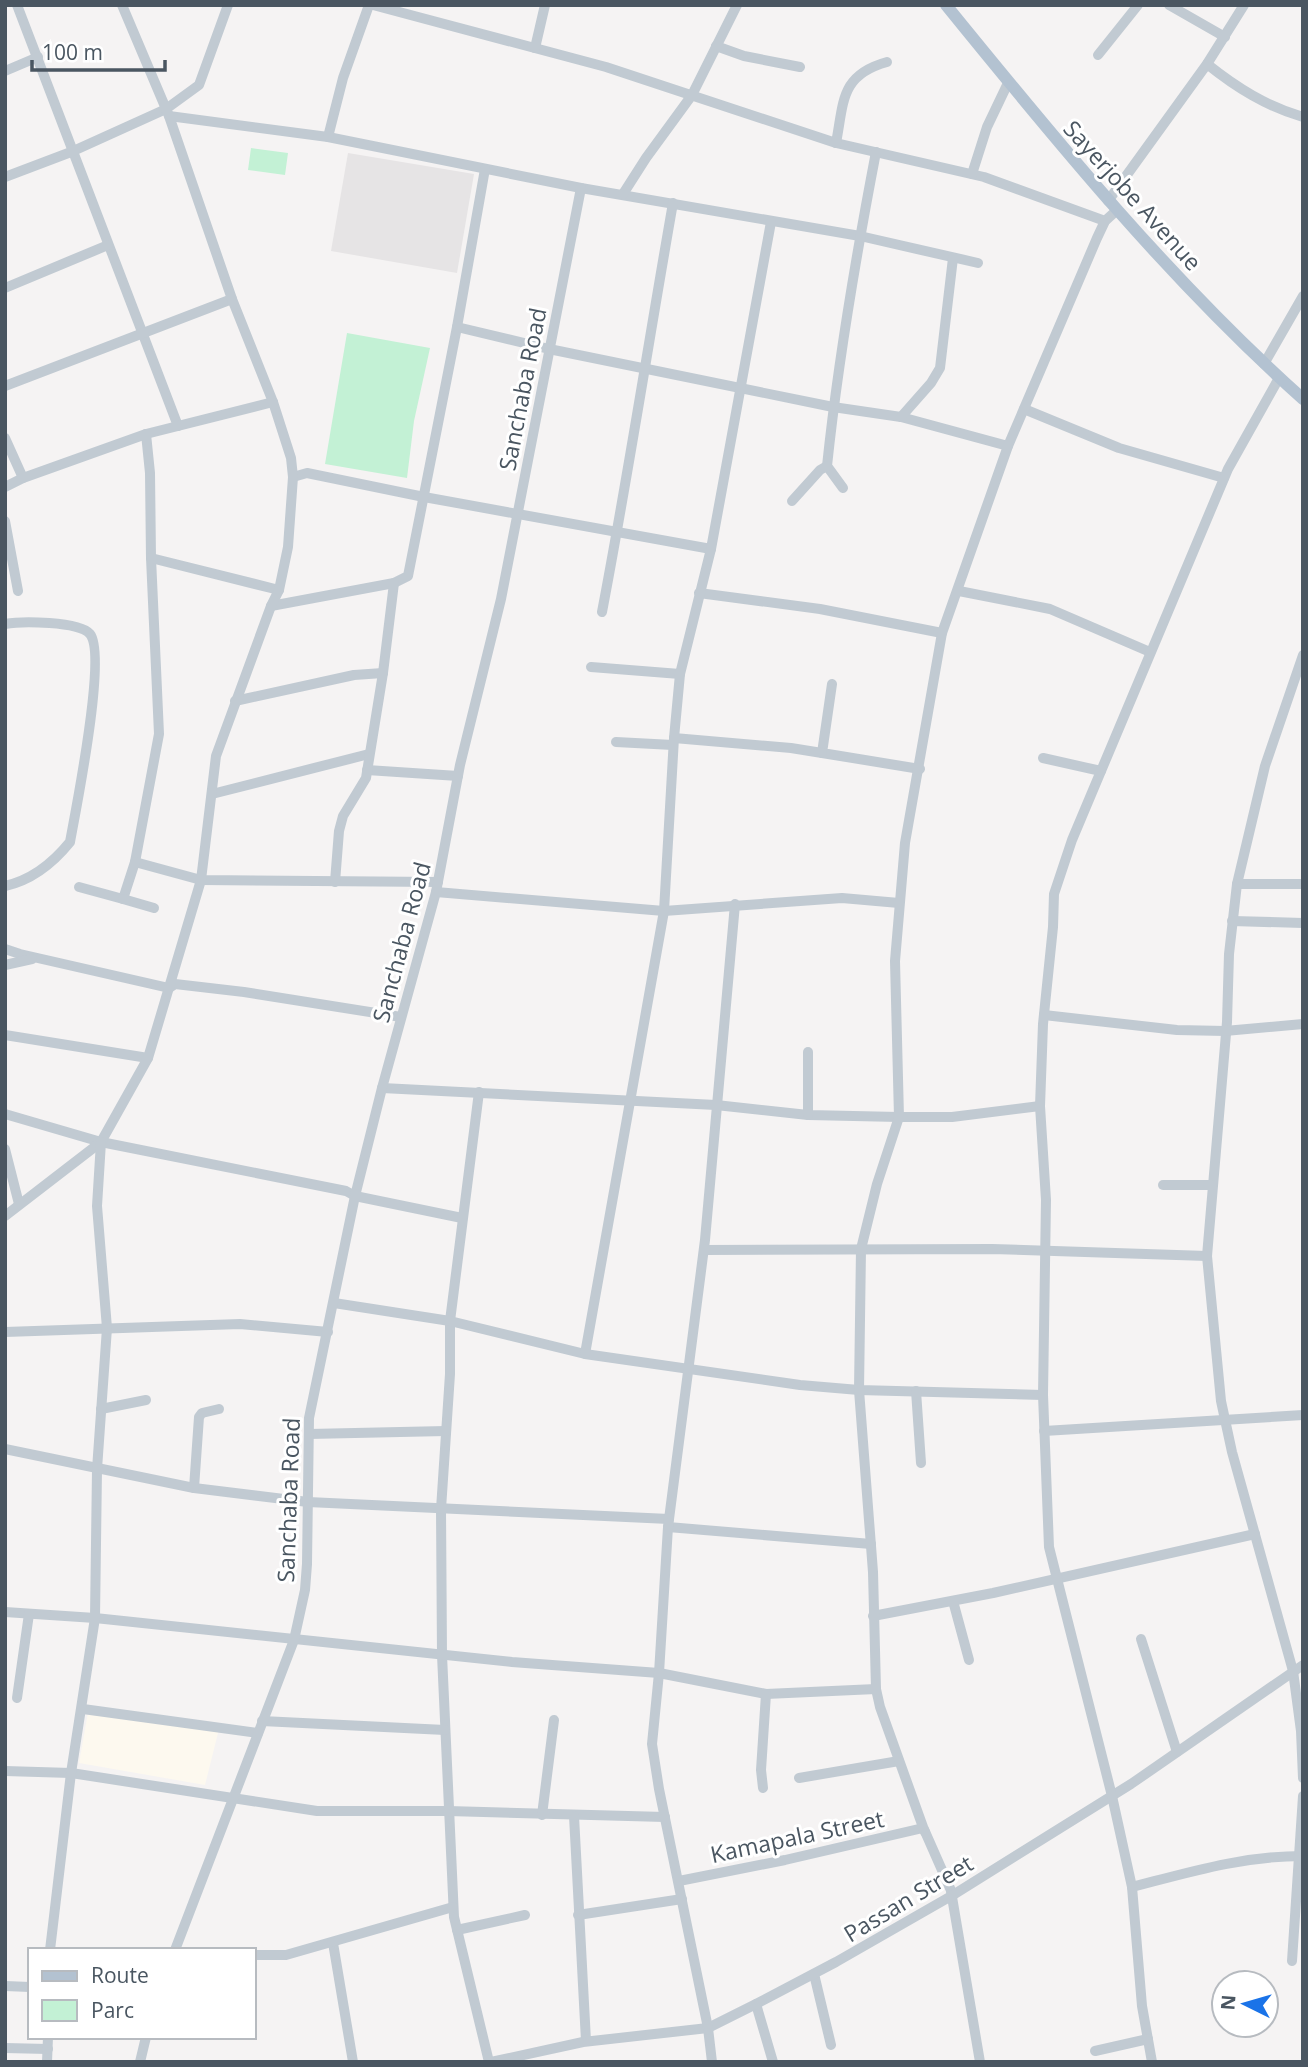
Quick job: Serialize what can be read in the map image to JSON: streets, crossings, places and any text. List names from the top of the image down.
{
  "streets": {
    "main road": ["Sayerjobe Avenue"],
    "street": ["Sanchaba Road", "Kamapala Street", "Passan Street"]
  },
  "legend": ["Route", "Parc"],
  "scale_bar": "100 m",
  "north": "left"
}
